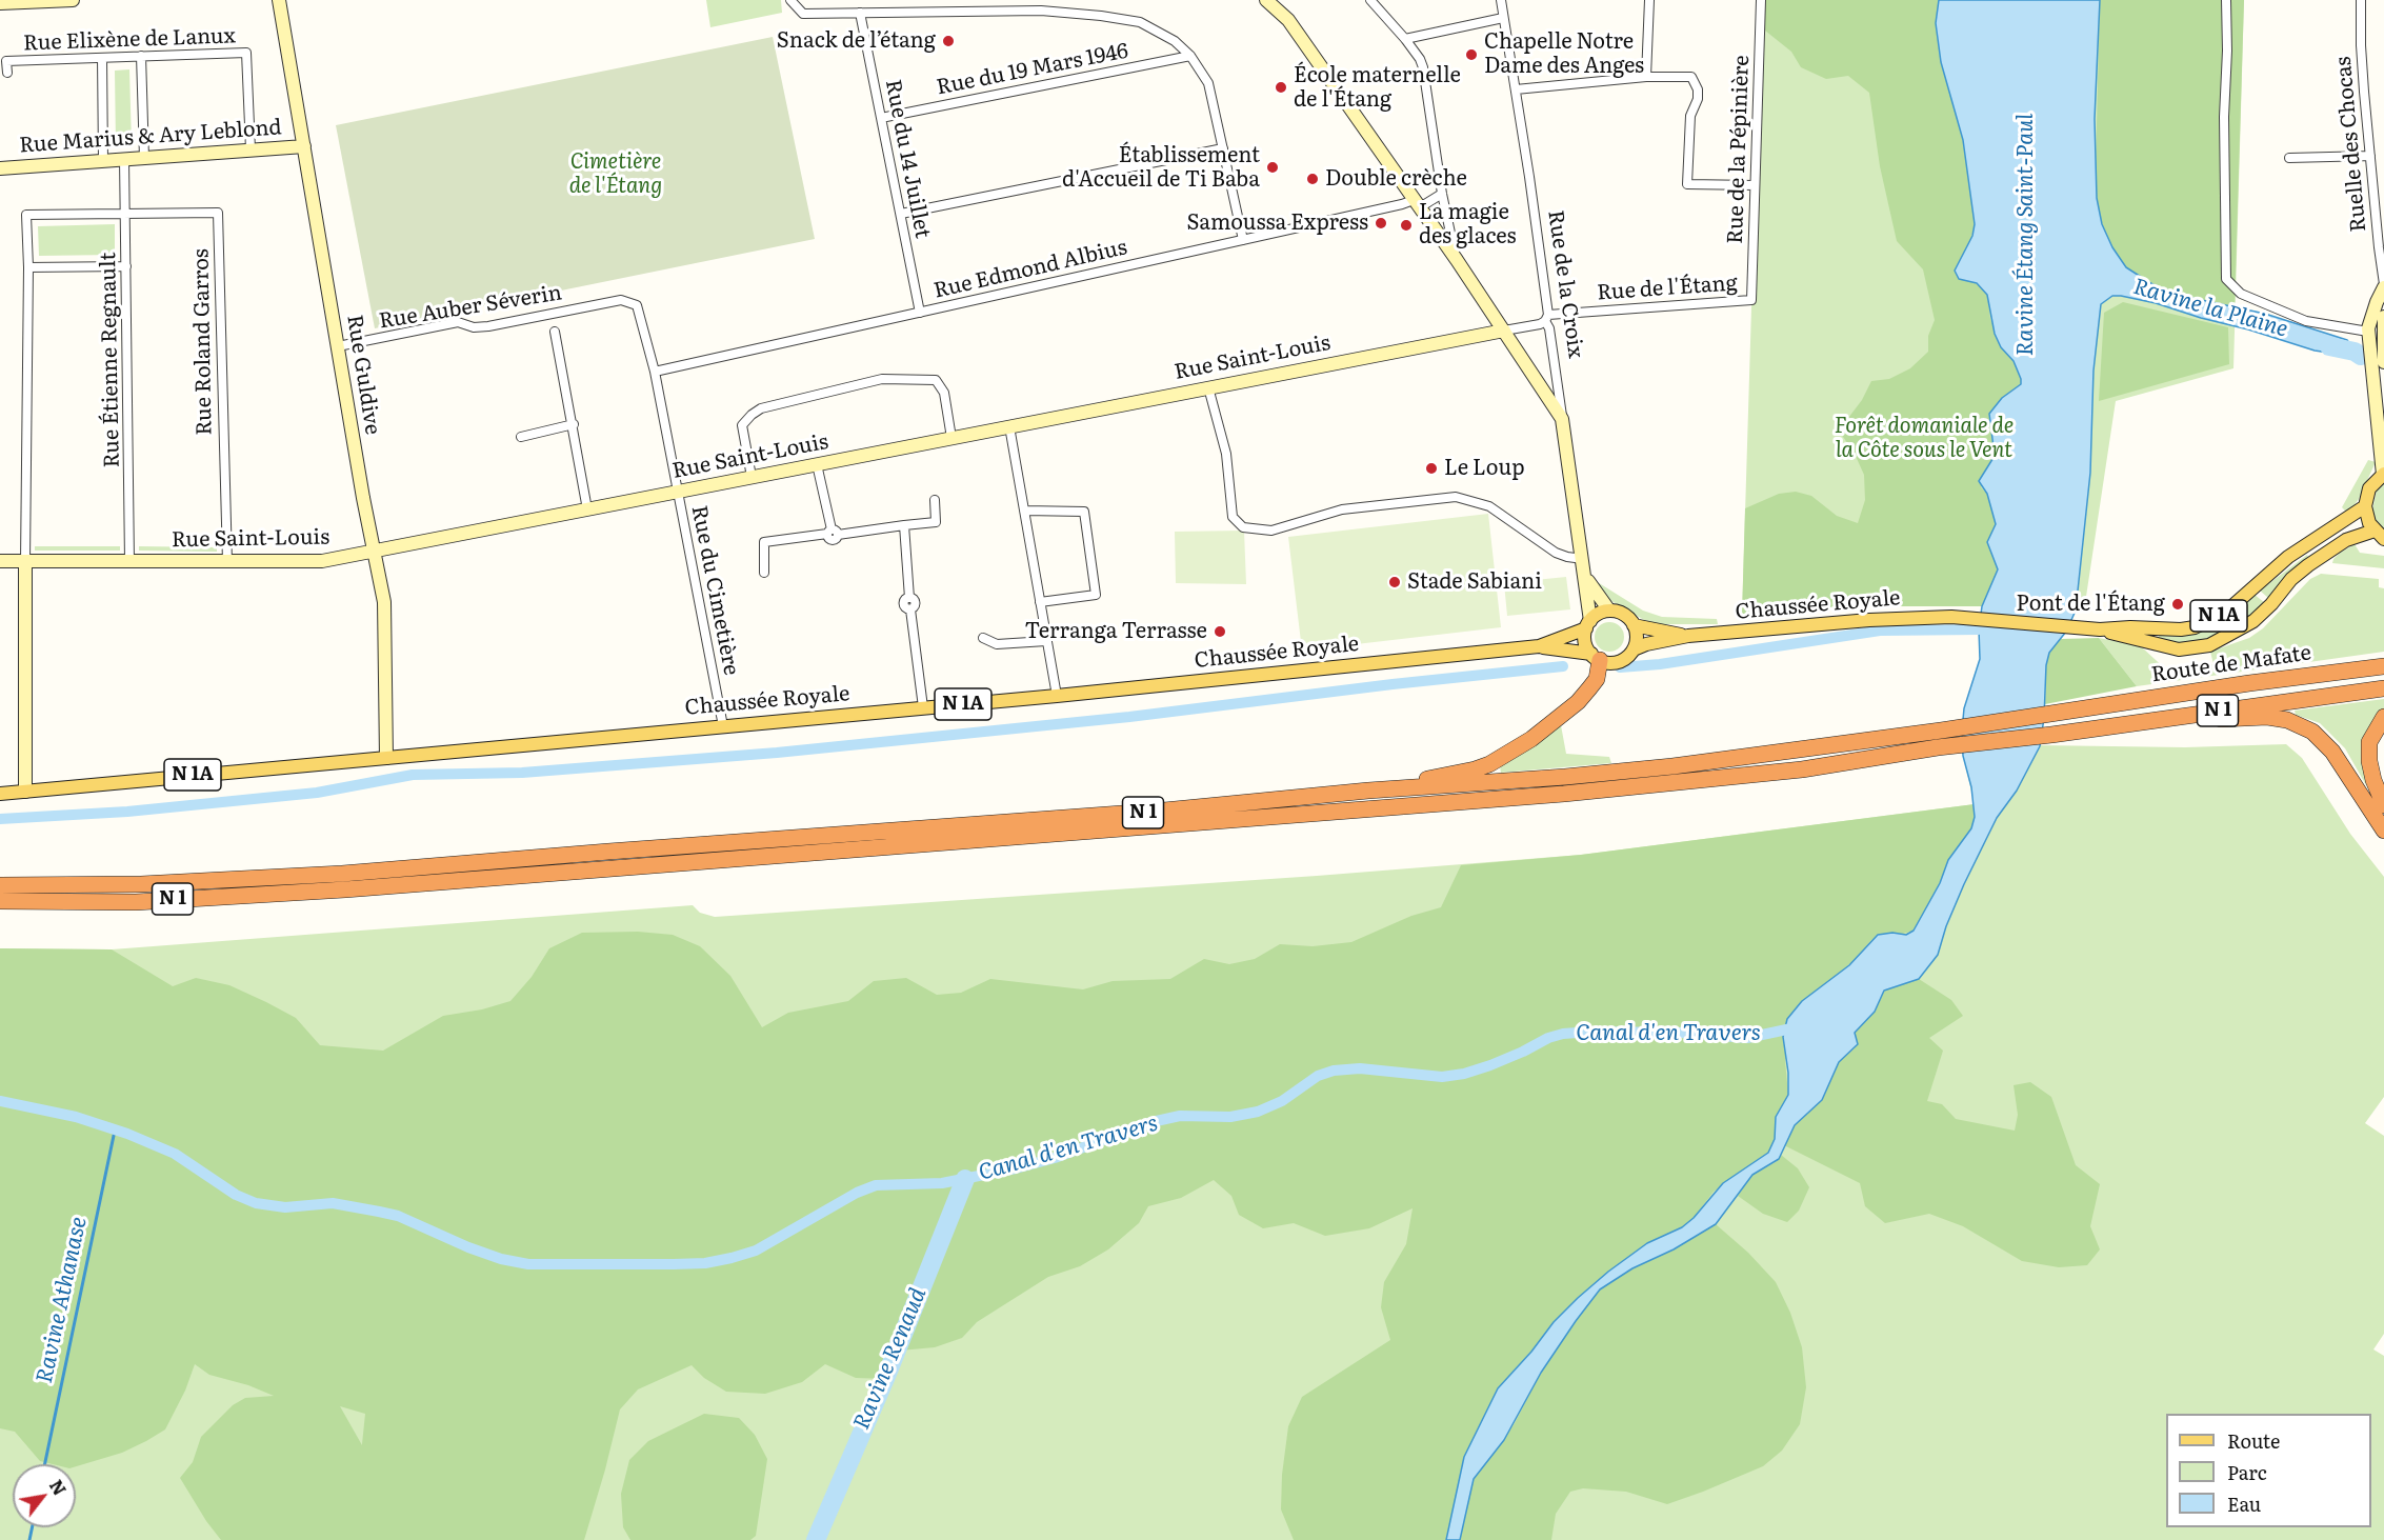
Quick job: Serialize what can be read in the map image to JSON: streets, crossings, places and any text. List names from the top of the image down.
{
  "streets": {
    "highway": ["Route de Mafate", "N 1"],
    "main road": ["Chaussée Royale", "N 1A"],
    "street": [
      "Rue Elixène de Lanux",
      "Rue du 19 Mars 1946",
      "Rue Marius & Ary Leblond",
      "Ruelle des Chocas",
      "Rue de la Pépinière",
      "Rue du 14 Juillet",
      "Rue Edmond Albius",
      "Rue de la Croix",
      "Rue de l'Étang",
      "Rue Auber Séverin",
      "Rue Roland Garros",
      "Rue Saint-Louis",
      "Rue Étienne Regnault",
      "Rue Guldive",
      "Rue du Cimetière"
    ]
  },
  "crossings": [
    ["Rue Elixène de Lanux", "Rue Marius & Ary Leblond"],
    ["Rue du 19 Mars 1946", "Rue du 14 Juillet"],
    ["Rue Marius & Ary Leblond", "Rue Étienne Regnault"],
    ["Rue Marius & Ary Leblond", "Rue Guldive"],
    ["Rue de la Pépinière", "Rue de l'Étang"],
    ["Rue du 14 Juillet", "Rue Edmond Albius"],
    ["Rue Edmond Albius", "Rue du Cimetière"],
    ["Rue de la Croix", "Rue de l'Étang"],
    ["Rue de la Croix", "Chaussée Royale"],
    ["Rue de l'Étang", "Rue Saint-Louis"],
    ["Rue Auber Séverin", "Rue Saint-Louis"],
    ["Rue Auber Séverin", "Rue Guldive"],
    ["Rue Auber Séverin", "Rue du Cimetière"],
    ["Rue Roland Garros", "Rue Saint-Louis"],
    ["Rue Roland Garros", "Rue Étienne Regnault"],
    ["Rue Saint-Louis", "Rue Étienne Regnault"],
    ["Rue Saint-Louis", "Rue Guldive"],
    ["Rue Saint-Louis", "Rue du Cimetière"],
    ["Rue Guldive", "Chaussée Royale"],
    ["Rue du Cimetière", "Chaussée Royale"],
    ["Chaussée Royale", "N 1A"],
    ["Route de Mafate", "N 1"]
  ],
  "water": [
    "Ravine Étang Saint-Paul",
    "Ravine la Plaine",
    "Canal d'en Travers",
    "Ravine Athanase",
    "Ravine Renaud"
  ],
  "parks": ["Cimetière de l'Étang", "Forêt domaniale de la Côte sous le Vent"],
  "places": [
    "Snack de l’étang",
    "Chapelle Notre Dame des Anges",
    "École maternelle de l'Étang",
    "Établissement d'Accueil de Ti Baba",
    "Double crèche",
    "Samoussa Express",
    "La magie des glaces",
    "Le Loup",
    "Stade Sabiani",
    "Pont de l'Étang",
    "Terranga Terrasse"
  ],
  "legend": ["Route", "Parc", "Eau"],
  "north": "top right"
}
